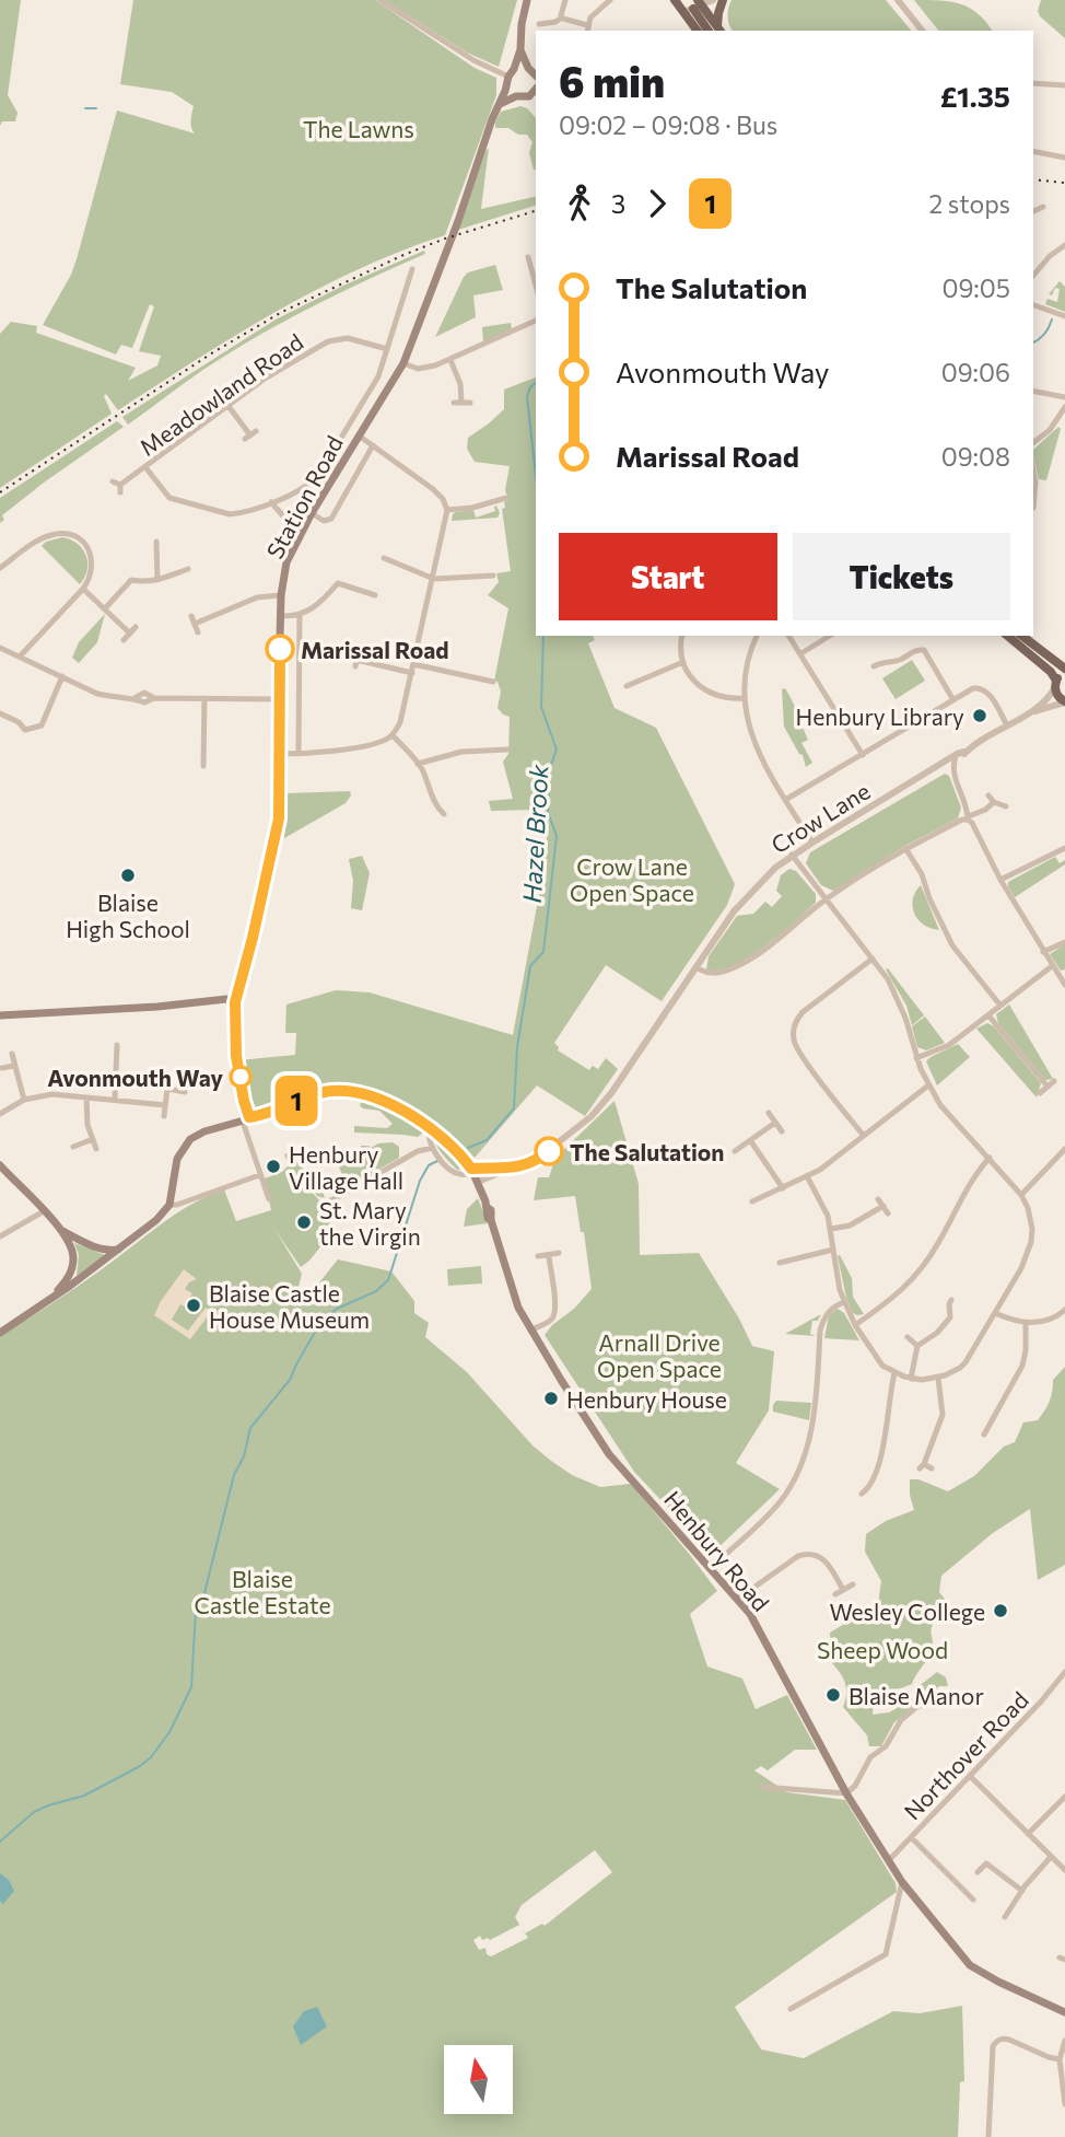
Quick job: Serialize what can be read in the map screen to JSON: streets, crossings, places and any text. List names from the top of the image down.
{
  "streets": {
    "main road": ["Station Road", "Henbury Road"],
    "street": ["Meadowland Road", "Crow Lane", "Northover Road"]
  },
  "crossings": [
    ["Station Road", "Henbury Road"],
    ["Crow Lane", "Henbury Road"],
    ["Henbury Road", "Northover Road"]
  ],
  "water": ["Hazel Brook"],
  "parks": [
    "The Lawns",
    "Crow Lane Open Space",
    "Arnall Drive Open Space",
    "Blaise Castle Estate",
    "Sheep Wood"
  ],
  "places": [
    "Marissal Road",
    "Henbury Library",
    "Blaise High School",
    "Avonmouth Way",
    "The Salutation",
    "Henbury Village Hall",
    "St. Mary the Virgin",
    "Blaise Castle House Museum",
    "Henbury House",
    "Wesley College",
    "Blaise Manor"
  ],
  "lines": ["bus line 1"],
  "north": "top",
  "page": {
    "on_map": "1",
    "heading": ["6 min", "09:02 – 09:08 · Bus", "£1.35"],
    "legs": ["3", "1", "2 stops"],
    "list": [
      {
        "name": "The Salutation",
        "value": "09:05"
      },
      {
        "name": "Avonmouth Way",
        "value": "09:06"
      },
      {
        "name": "Marissal Road",
        "value": "09:08"
      }
    ],
    "buttons": ["Start", "Tickets"]
  }
}
